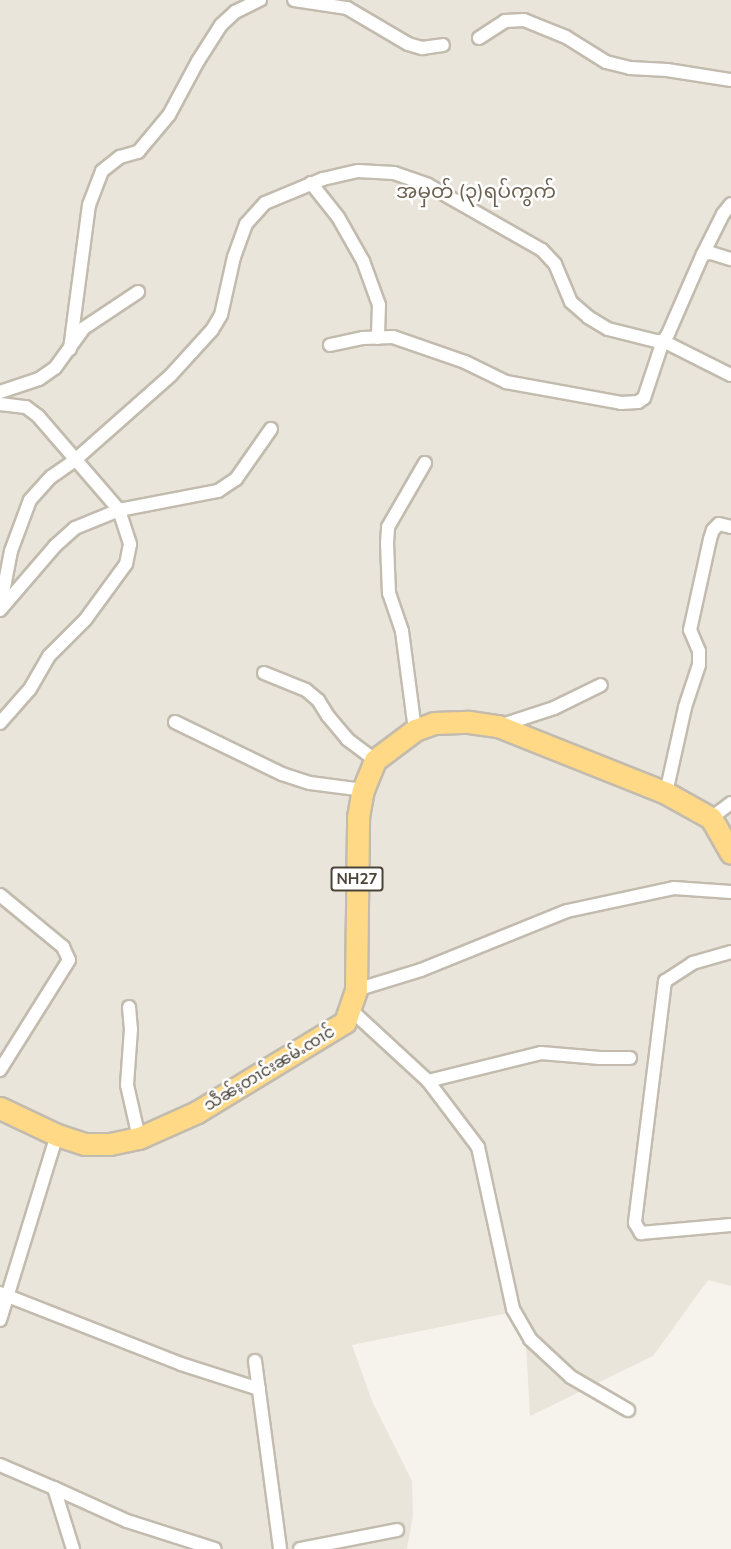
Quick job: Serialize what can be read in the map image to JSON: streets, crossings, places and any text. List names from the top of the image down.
{
  "streets": {
    "highway": ["NH27", "သဵၼ်ႈတၢင်းၼမ်ႉၸၢင်"]
  },
  "crossings": [
    ["NH27", "သဵၼ်ႈတၢင်းၼမ်ႉၸၢင်"]
  ],
  "districts": ["အမှတ် (၃)ရပ်ကွက်"]
}
